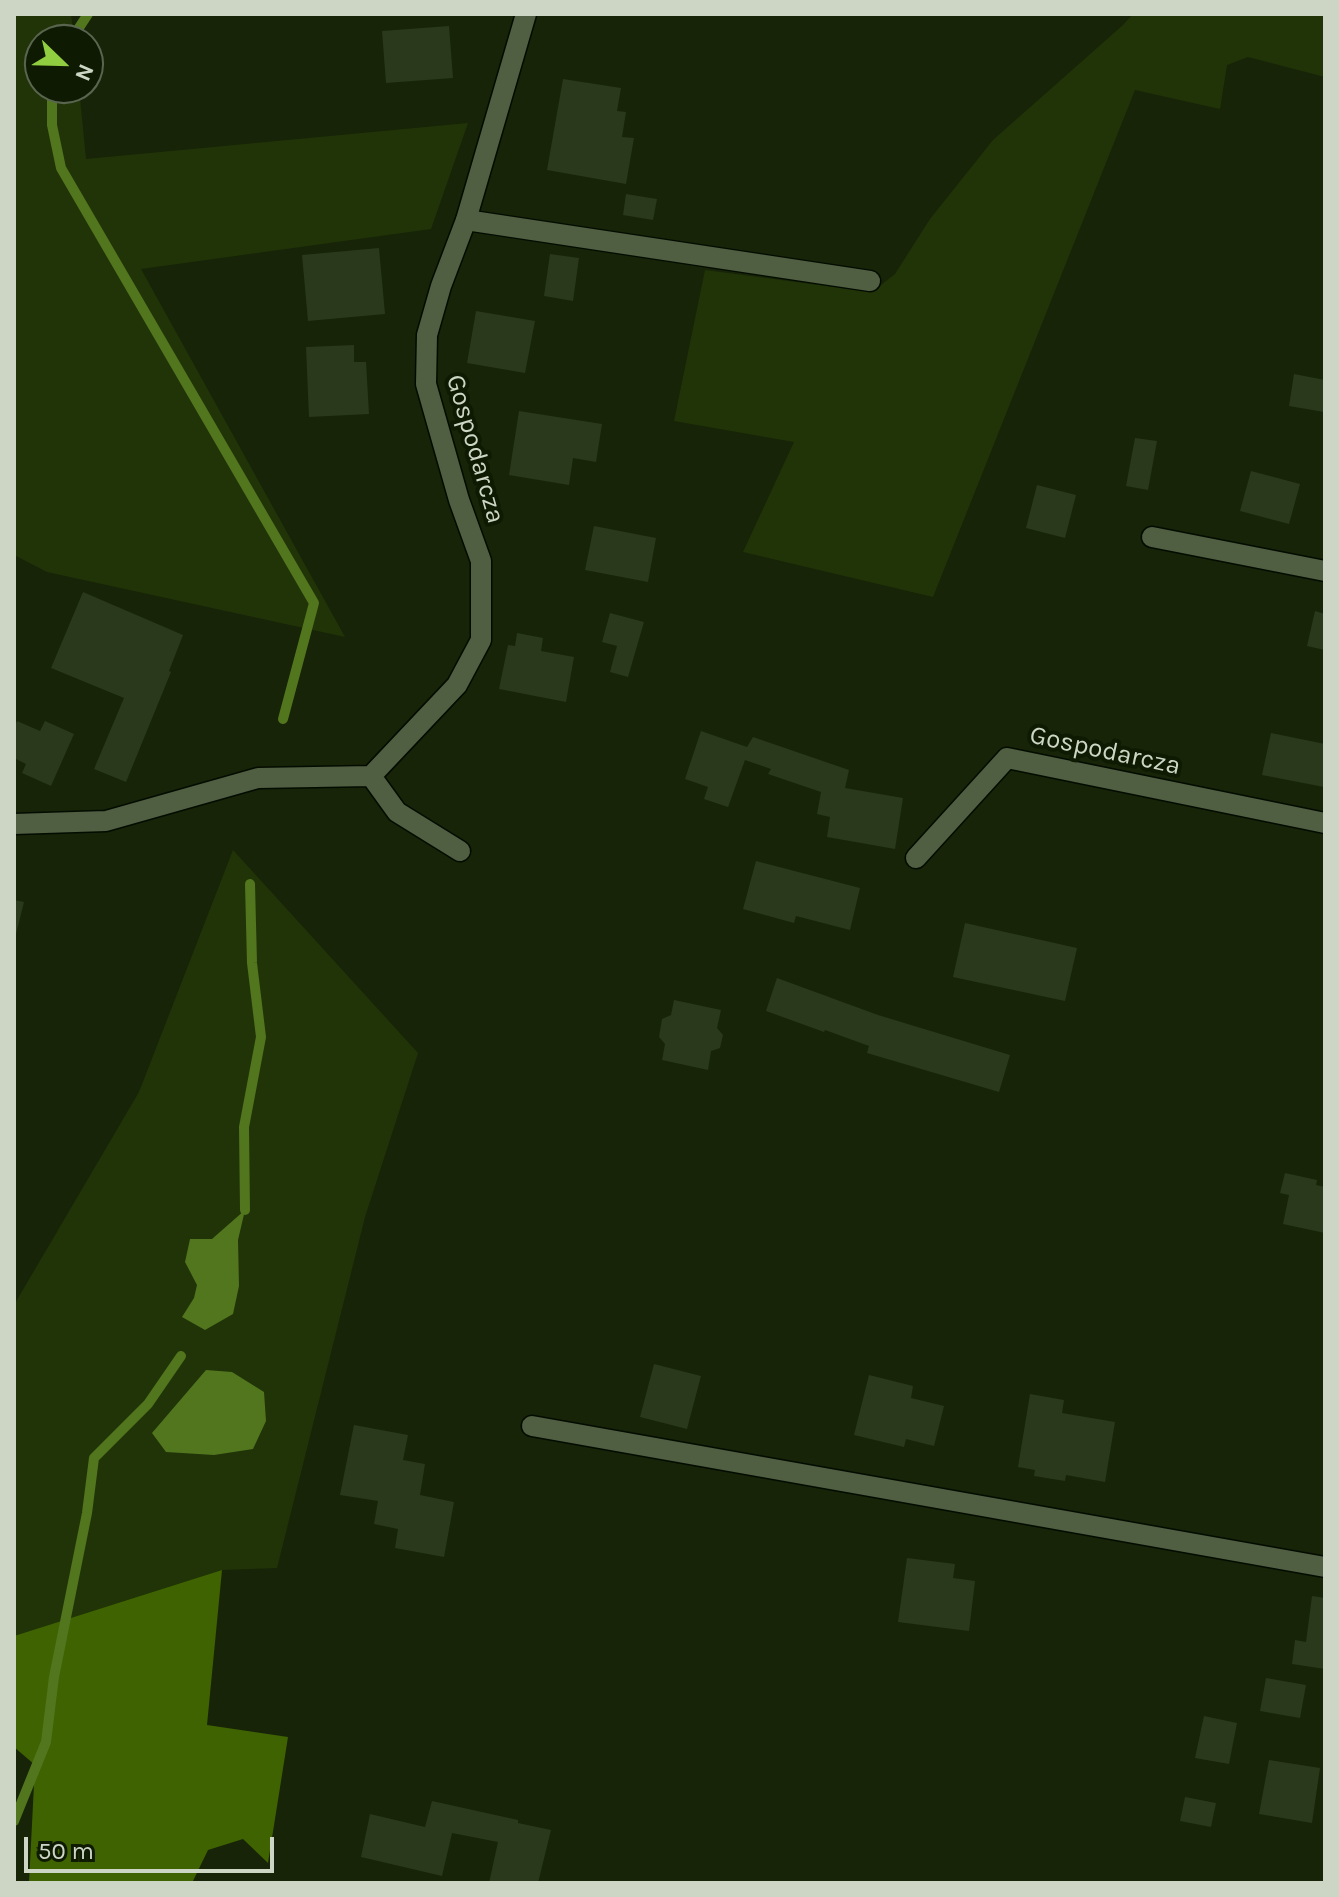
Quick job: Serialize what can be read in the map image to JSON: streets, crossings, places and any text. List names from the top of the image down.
{
  "streets": {
    "street": ["Gospodarcza"]
  },
  "scale_bar": "50 m",
  "north": "bottom right"
}
